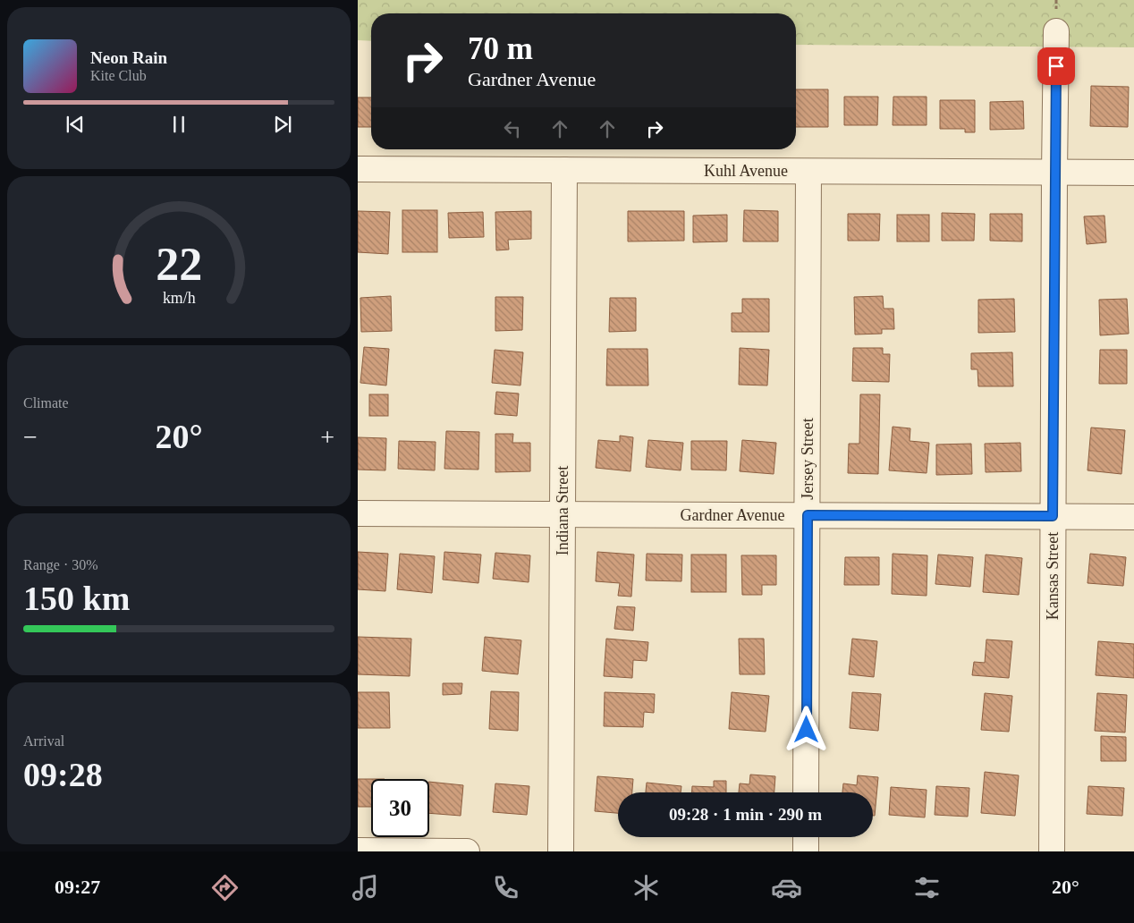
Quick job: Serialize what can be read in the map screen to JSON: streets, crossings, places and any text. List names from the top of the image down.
{
  "streets": {
    "street": [
      "Kuhl Avenue",
      "Jersey Street",
      "Indiana Street",
      "Gardner Avenue",
      "Kansas Street"
    ]
  },
  "crossings": [
    ["Kuhl Avenue", "Jersey Street"],
    ["Kuhl Avenue", "Indiana Street"],
    ["Kuhl Avenue", "Kansas Street"],
    ["Jersey Street", "Gardner Avenue"],
    ["Indiana Street", "Gardner Avenue"],
    ["Gardner Avenue", "Kansas Street"]
  ],
  "page": {
    "turn": ["70 m", "Gardner Avenue"],
    "song": ["Neon Rain", "Kite Club"],
    "tile": [
      "Climate",
      ["Range · 30%", "150 km"],
      ["Arrival", "09:28"]
    ],
    "heat": ["−", "20°", "+"],
    "limit": "30",
    "trip": "09:28 · 1 min · 290 m",
    "tabs": ["09:27", "20°"],
    "gauge": ["22", "km/h"]
  }
}
